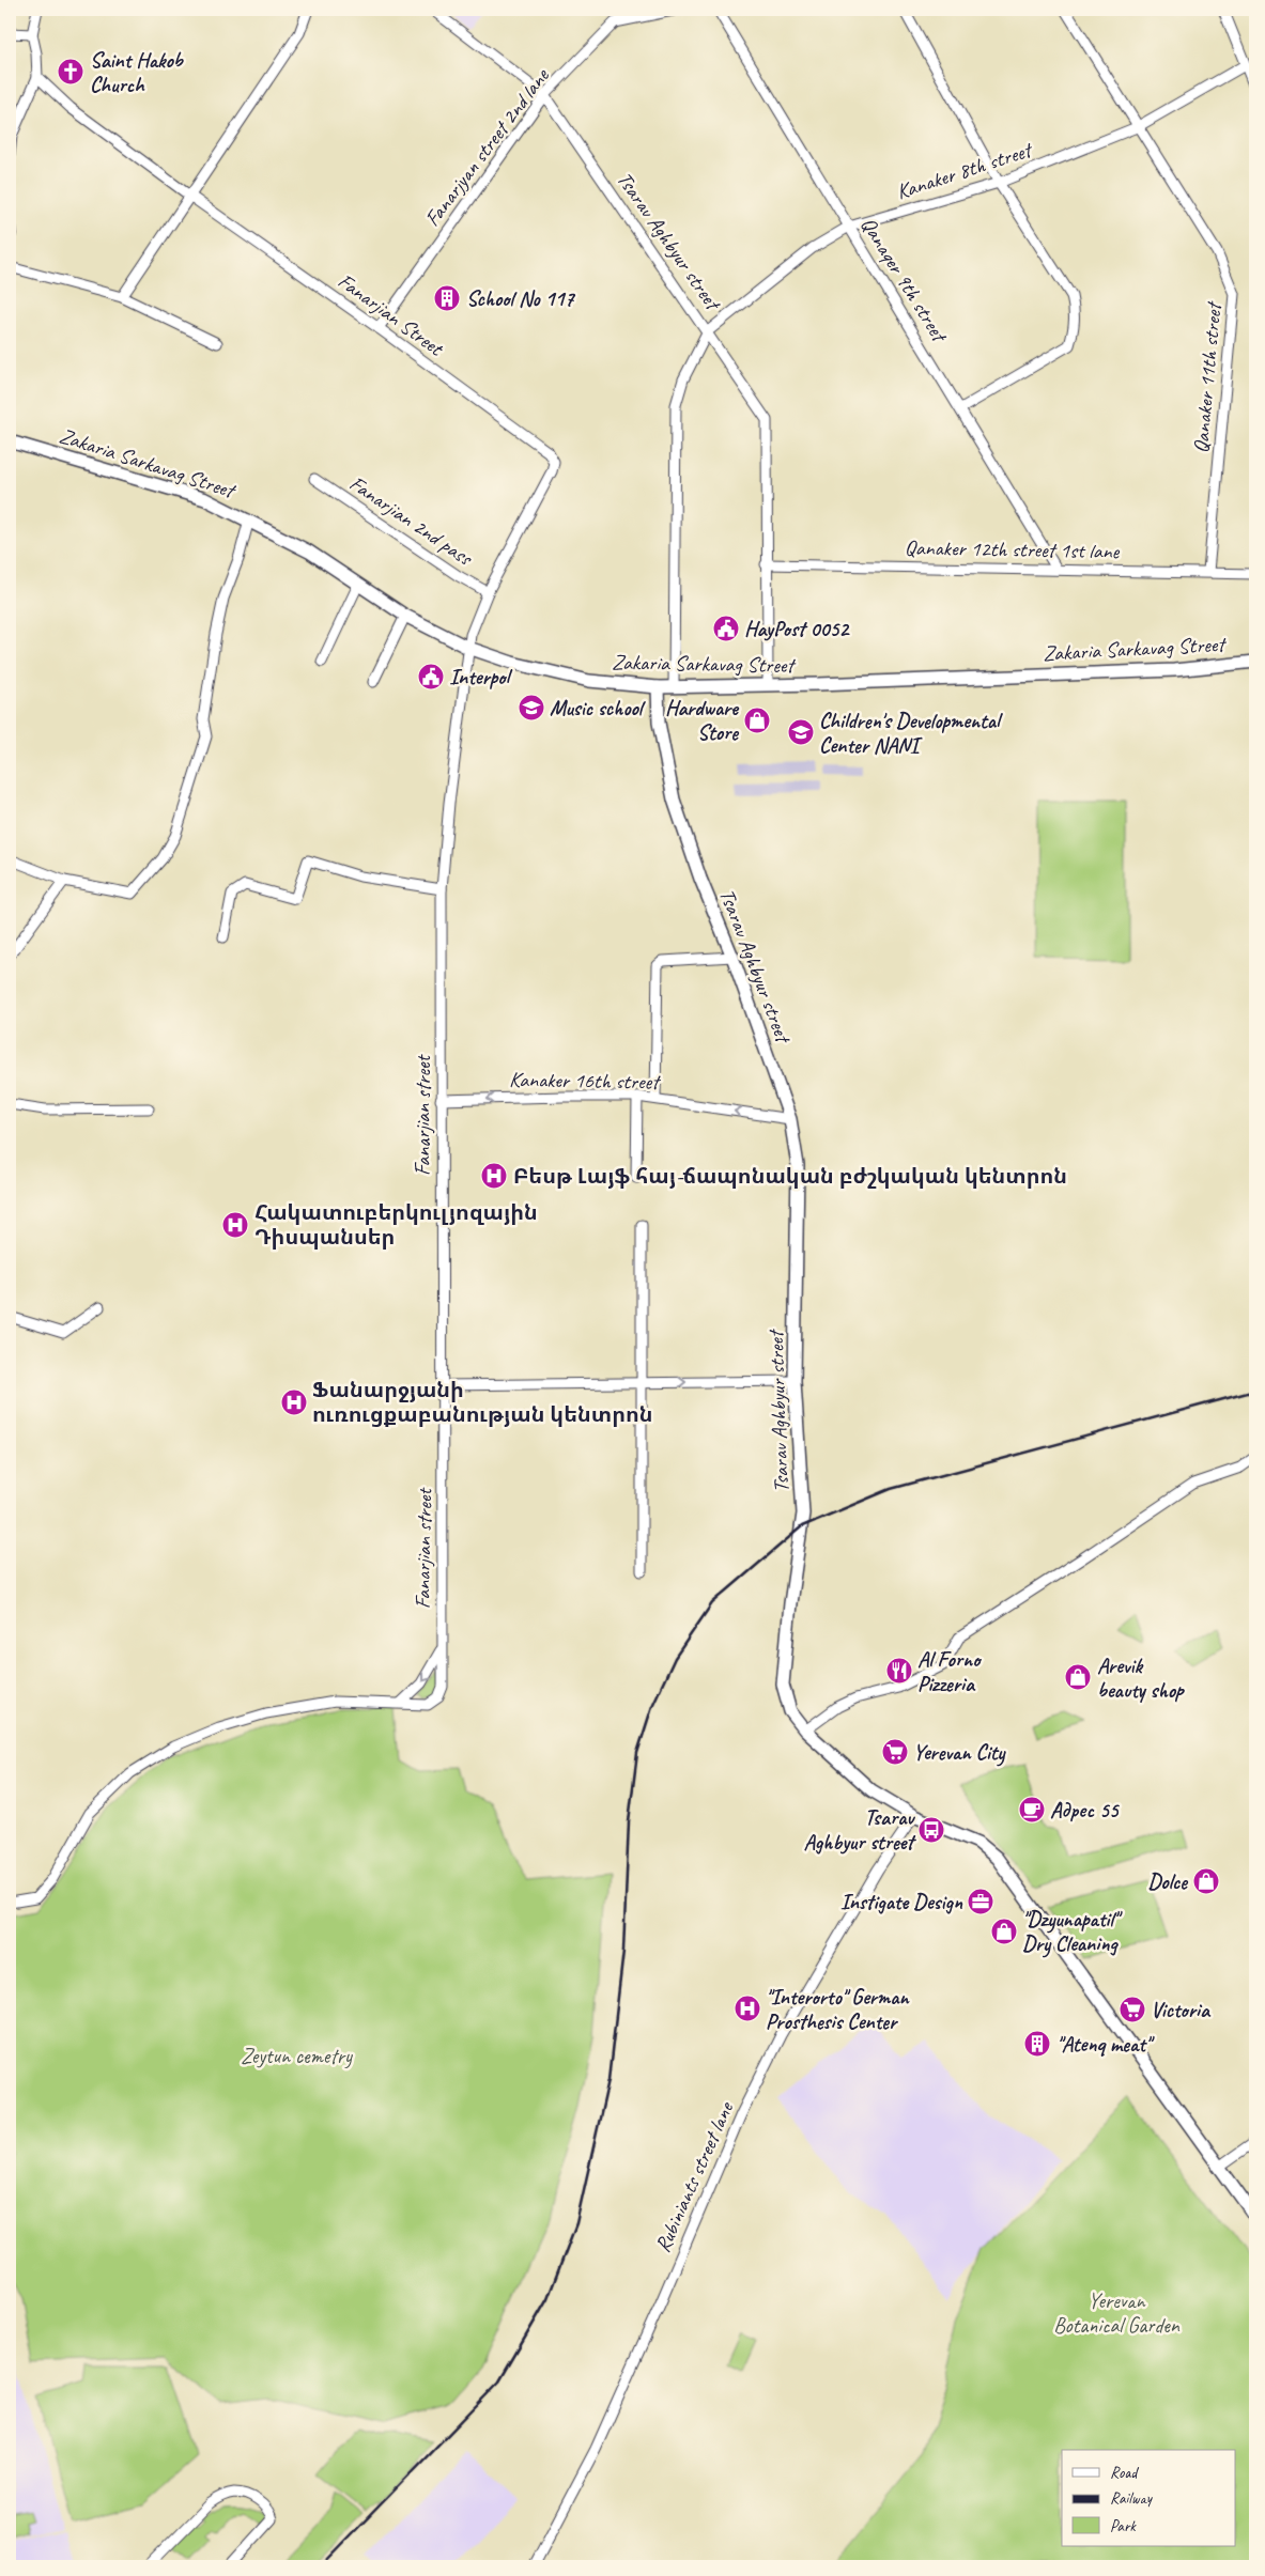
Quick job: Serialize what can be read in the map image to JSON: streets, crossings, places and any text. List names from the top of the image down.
{
  "streets": {
    "main road": ["Tsarav Aghbyur street", "Zakaria Sarkavag Street"],
    "street": [
      "Fanarjyan street 2nd lane",
      "Kanaker 8th street",
      "Qanaqer 9th street",
      "Fanarjian Street",
      "Qanaker 11th street",
      "Fanarjian 2nd pass",
      "Qanaker 12th street 1st lane",
      "Kanaker 16th street",
      "Fanarjian street",
      "Rubiniants street lane"
    ]
  },
  "crossings": [
    ["Fanarjyan street 2nd lane", "Tsarav Aghbyur street"],
    ["Fanarjyan street 2nd lane", "Fanarjian Street"],
    ["Kanaker 8th street", "Tsarav Aghbyur street"],
    ["Kanaker 8th street", "Qanaqer 9th street"],
    ["Kanaker 8th street", "Qanaker 11th street"],
    ["Tsarav Aghbyur street", "Zakaria Sarkavag Street"],
    ["Tsarav Aghbyur street", "Kanaker 16th street"],
    ["Tsarav Aghbyur street", "Rubiniants street lane"],
    ["Qanaqer 9th street", "Qanaker 12th street 1st lane"],
    ["Fanarjian Street", "Zakaria Sarkavag Street"],
    ["Fanarjian Street", "Fanarjian 2nd pass"],
    ["Fanarjian Street", "Fanarjian street"],
    ["Qanaker 11th street", "Qanaker 12th street 1st lane"],
    ["Zakaria Sarkavag Street", "Fanarjian street"],
    ["Kanaker 16th street", "Fanarjian street"]
  ],
  "one_way": ["Kanaker 16th street"],
  "parks": ["Zeytun cemetry", "Yerevan Botanical Garden"],
  "places": {
    "church": ["Saint Hakob Church"],
    "building": ["School No 117", "\"Atenq meat\""],
    "public building": ["HayPost 0052", "Interpol"],
    "school or university": ["Music school", "Children's Developmental Center NANI"],
    "shop": [
      "Hardware Store",
      "Arevik beauty shop",
      "Dolce",
      "\"Dzyunapatil\" Dry Cleaning"
    ],
    "hospital": [
      "Բեսթ Լայֆ հայ-ճապոնական բժշկական կենտրոն",
      "Հակատուբերկուլյոզային Դիսպանսեր",
      "Ֆանարջյանի ուռուցքաբանության կենտրոն",
      "\"Interorto\" German Prosthesis Center"
    ],
    "restaurant": ["Al Forno Pizzeria"],
    "supermarket": ["Yerevan City", "Victoria"],
    "cafe": ["Адрес 55"],
    "bus stop": ["Tsarav Aghbyur street"],
    "office": ["Instigate Design"]
  },
  "legend": ["Road", "Railway", "Park"]
}
